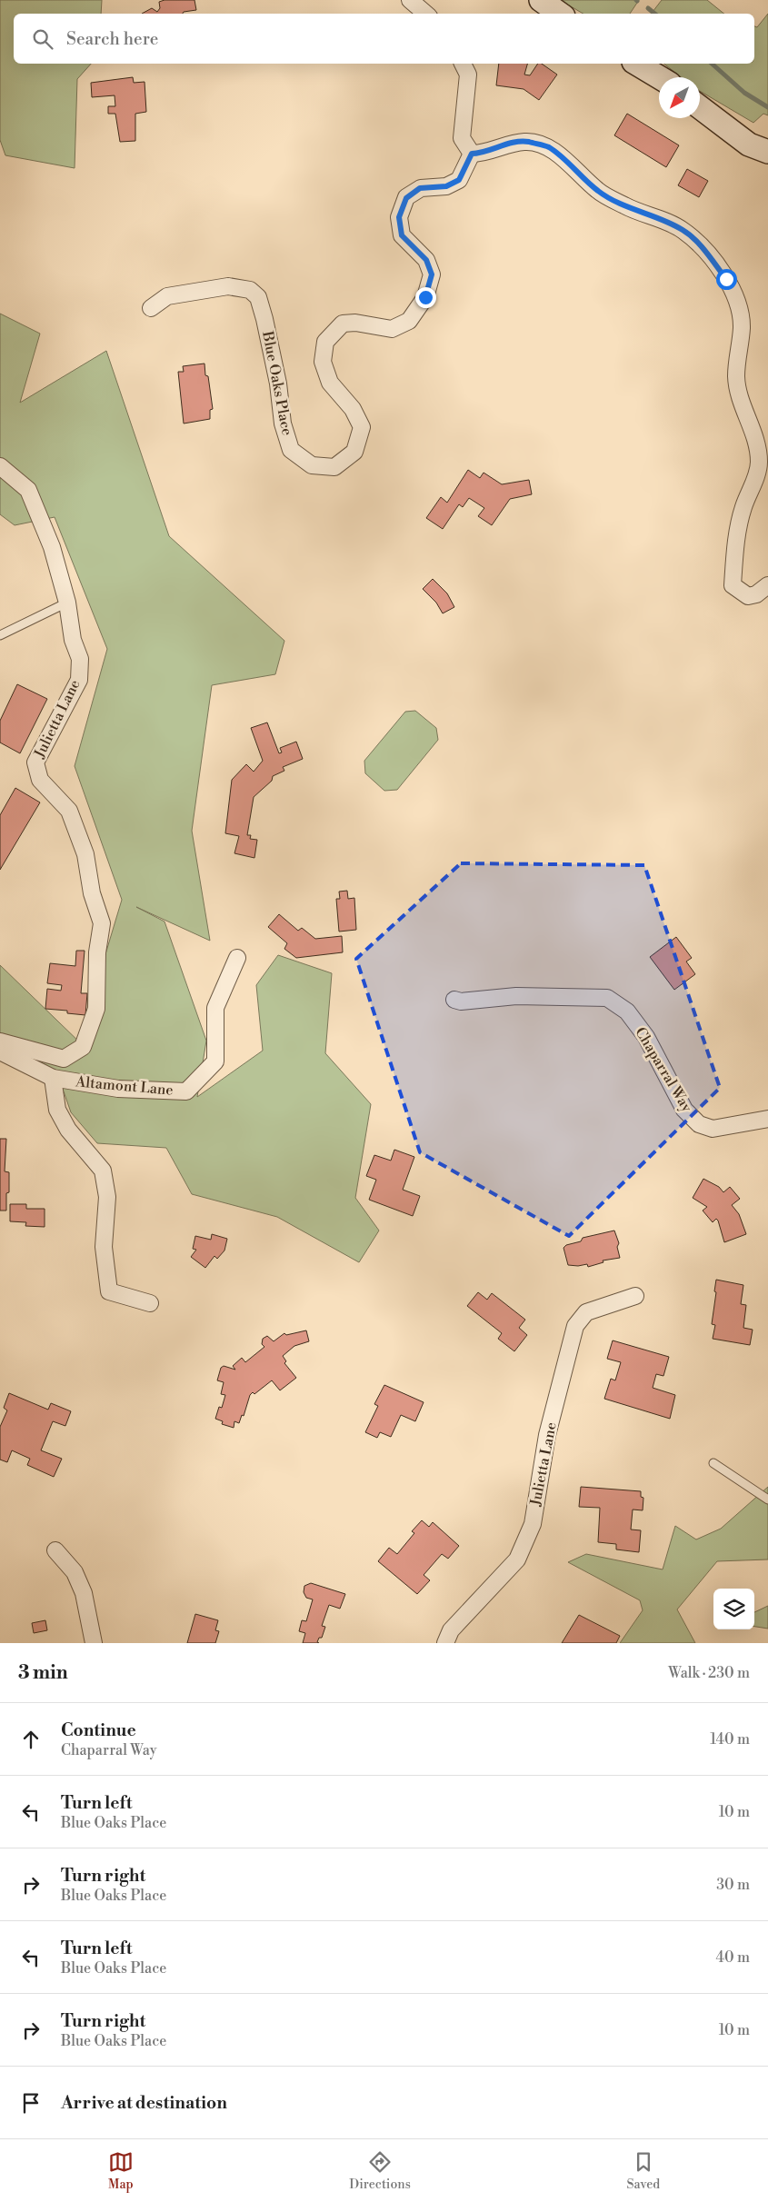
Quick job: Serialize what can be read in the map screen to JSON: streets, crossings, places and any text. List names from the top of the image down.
{
  "streets": {
    "street": [
      "Blue Oaks Place",
      "Julietta Lane",
      "Chaparral Way",
      "Altamont Lane"
    ]
  },
  "north": "bottom left",
  "page": {
    "search": "Search here",
    "heading": ["3 min", "Walk · 230 m"],
    "list": [
      ["Continue", "Chaparral Way", "140 m"],
      ["Turn left", "Blue Oaks Place", "10 m"],
      ["Turn right", "Blue Oaks Place", "30 m"],
      ["Turn left", "Blue Oaks Place", "40 m"],
      ["Turn right", "Blue Oaks Place", "10 m"],
      "Arrive at destination"
    ],
    "nav": ["Map", "Directions", "Saved"]
  }
}
